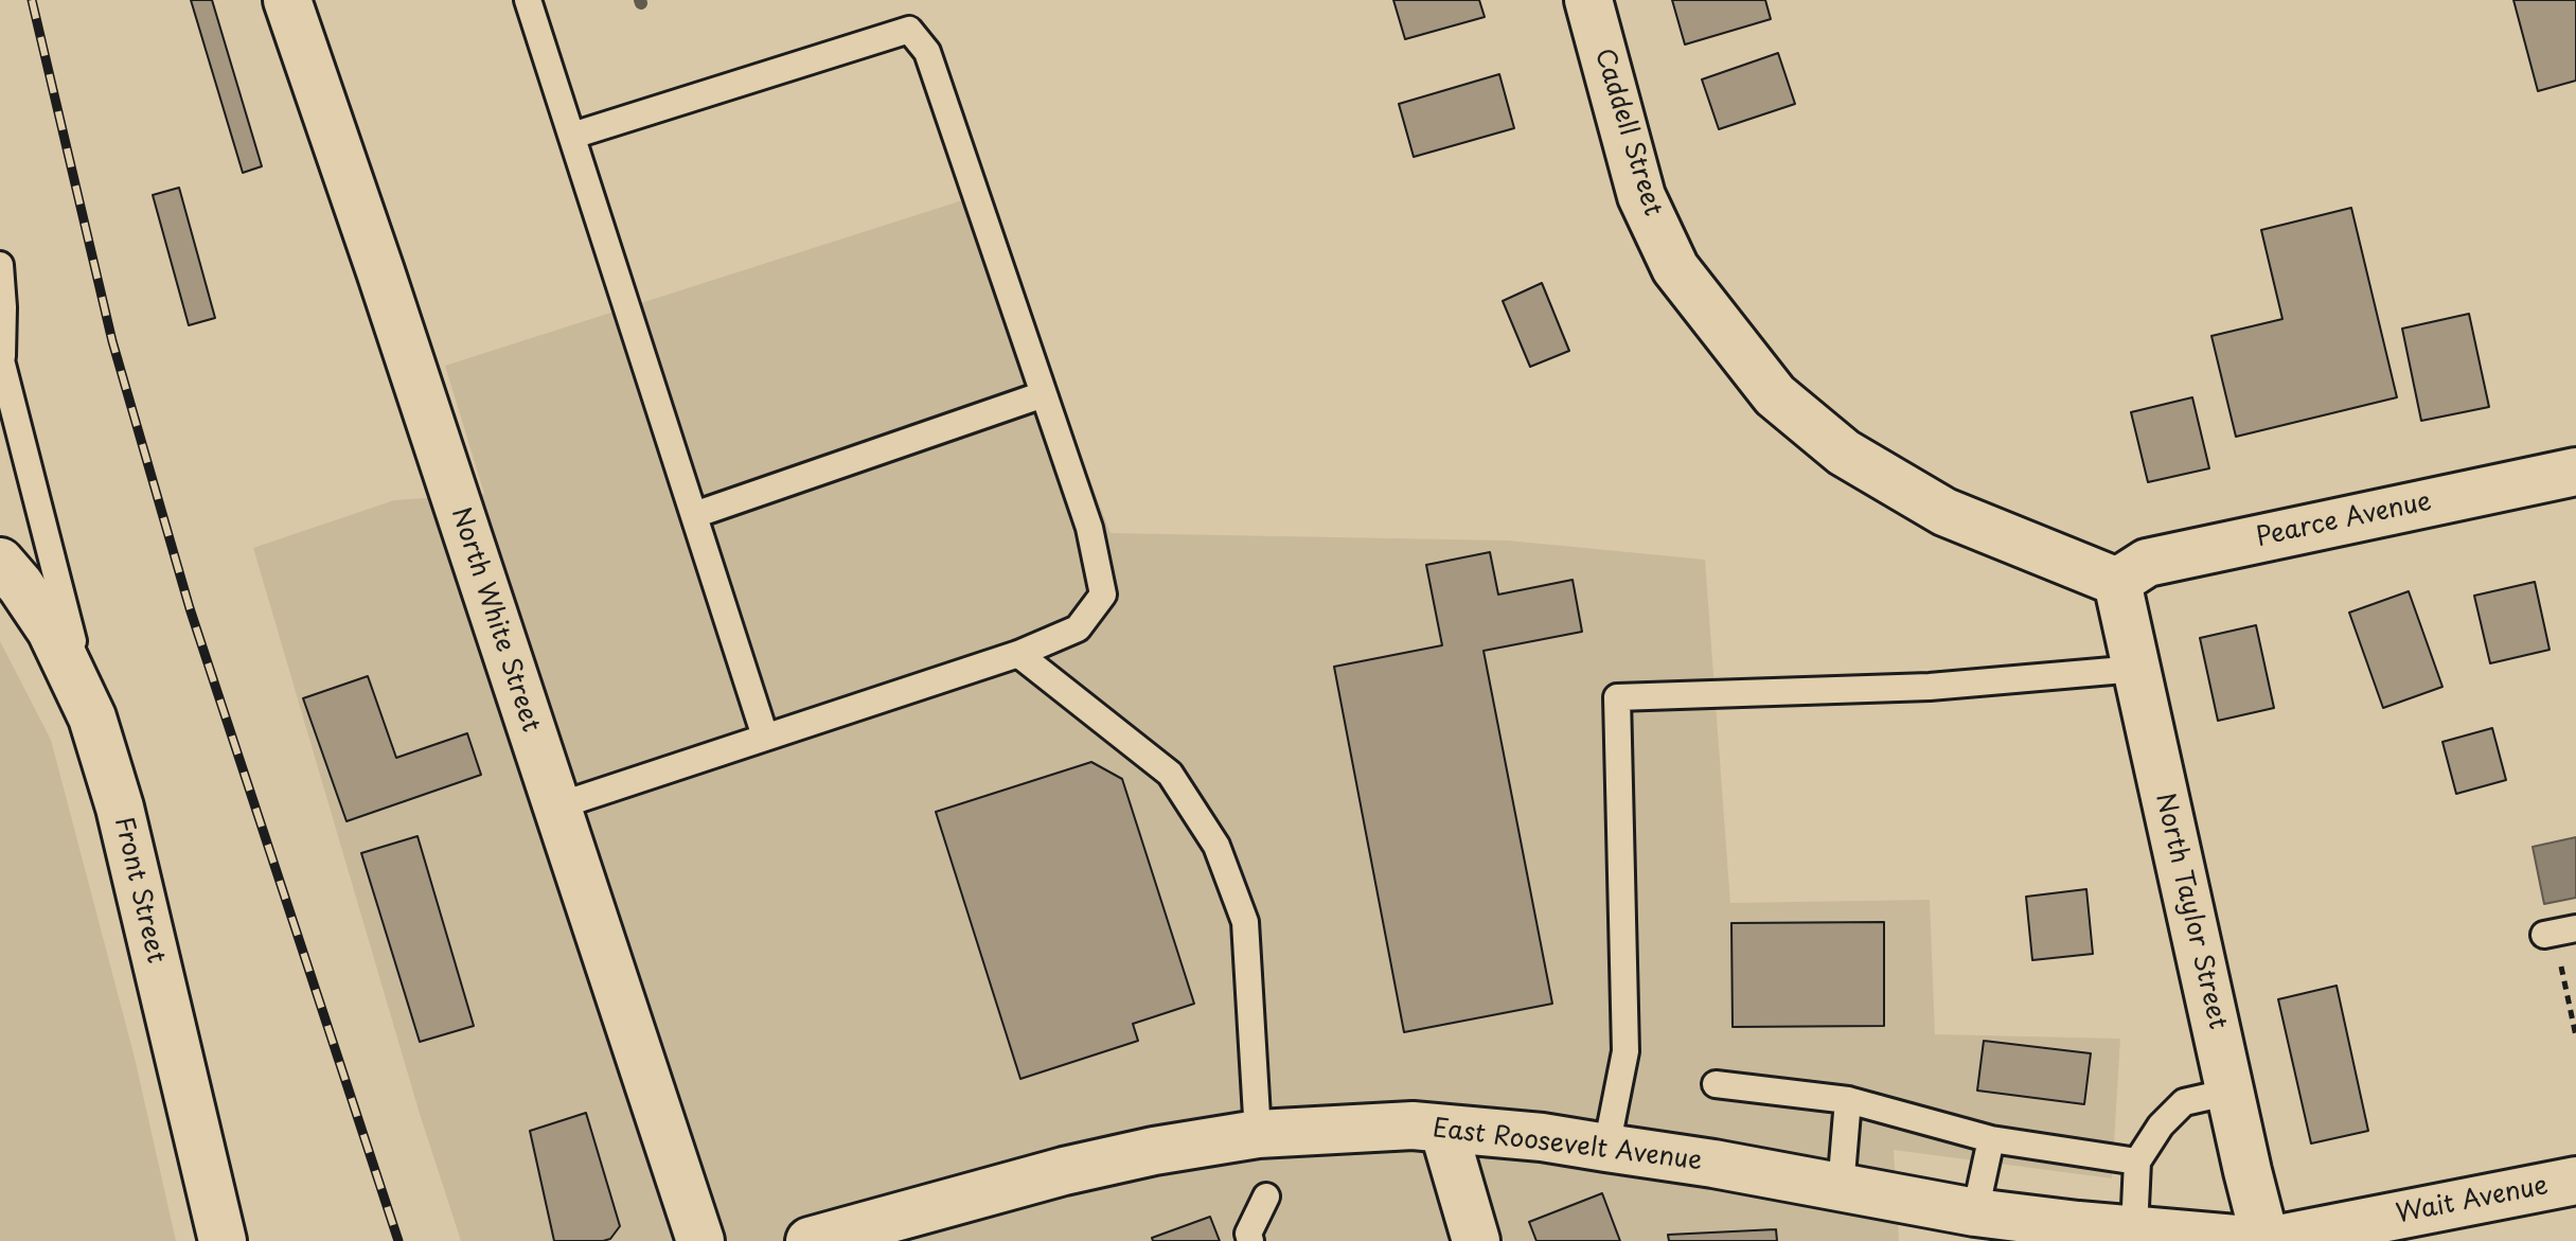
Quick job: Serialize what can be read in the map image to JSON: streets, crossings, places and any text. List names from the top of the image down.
{
  "streets": {
    "main road": [
      "Caddell Street",
      "Pearce Avenue",
      "North White Street",
      "Front Street",
      "North Taylor Street",
      "East Roosevelt Avenue",
      "Wait Avenue"
    ]
  },
  "crossings": [
    ["Caddell Street", "Pearce Avenue"],
    ["Caddell Street", "North Taylor Street"],
    ["Pearce Avenue", "North Taylor Street"],
    ["North Taylor Street", "Wait Avenue"],
    ["East Roosevelt Avenue", "Wait Avenue"]
  ]
}
